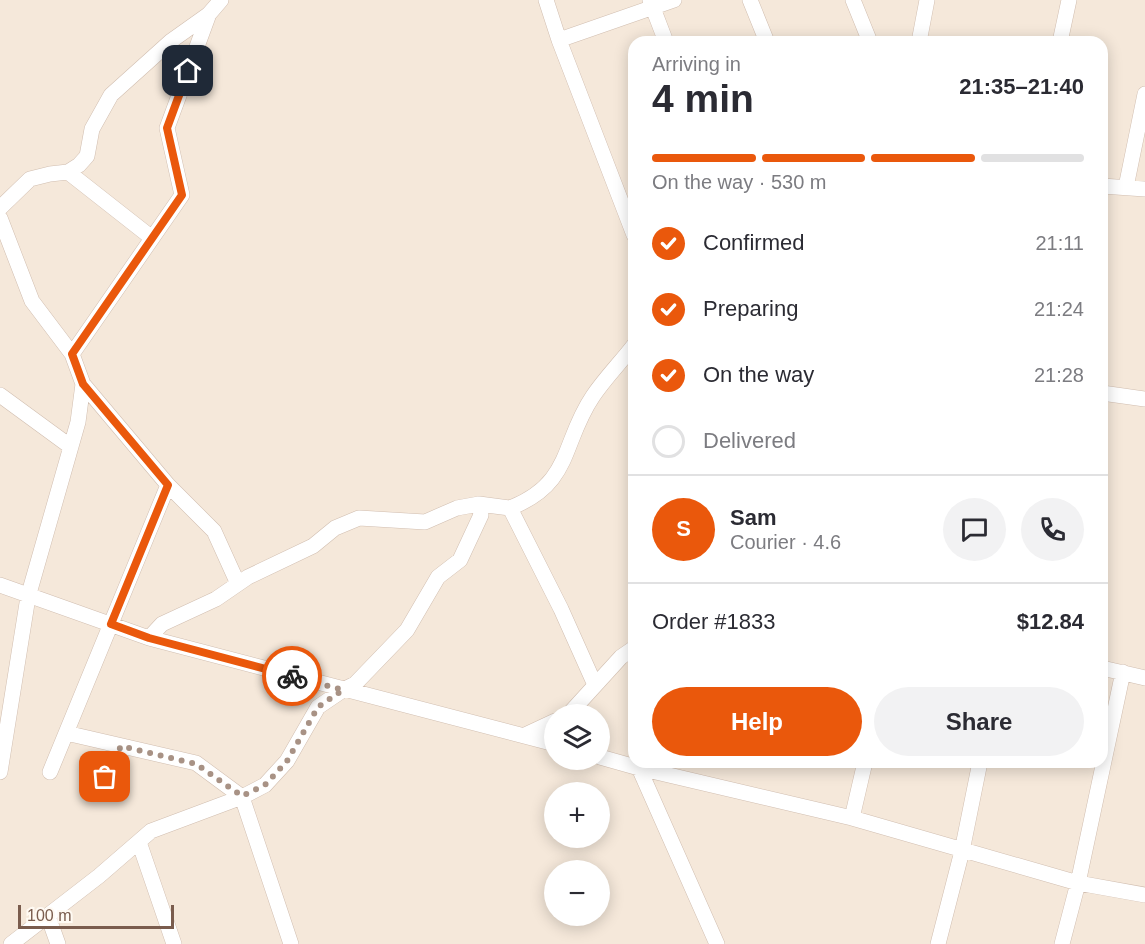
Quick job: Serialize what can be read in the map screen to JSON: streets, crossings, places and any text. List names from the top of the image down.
{
  "scale_bar": "100 m",
  "page": {
    "heading": ["4 min", "Arriving in", "21:35–21:40"],
    "panel": [
      "Sam",
      "Courier · 4.6",
      "Order #1833",
      "$12.84"
    ],
    "bar": "On the way · 530 m",
    "list": [
      ["Confirmed", "21:11"],
      ["Preparing", "21:24"],
      ["On the way", "21:28"],
      "Delivered"
    ],
    "round": "S",
    "buttons": ["Help", "Share"],
    "map_buttons": ["+", "−"],
    "scale": "100 m"
  }
}
